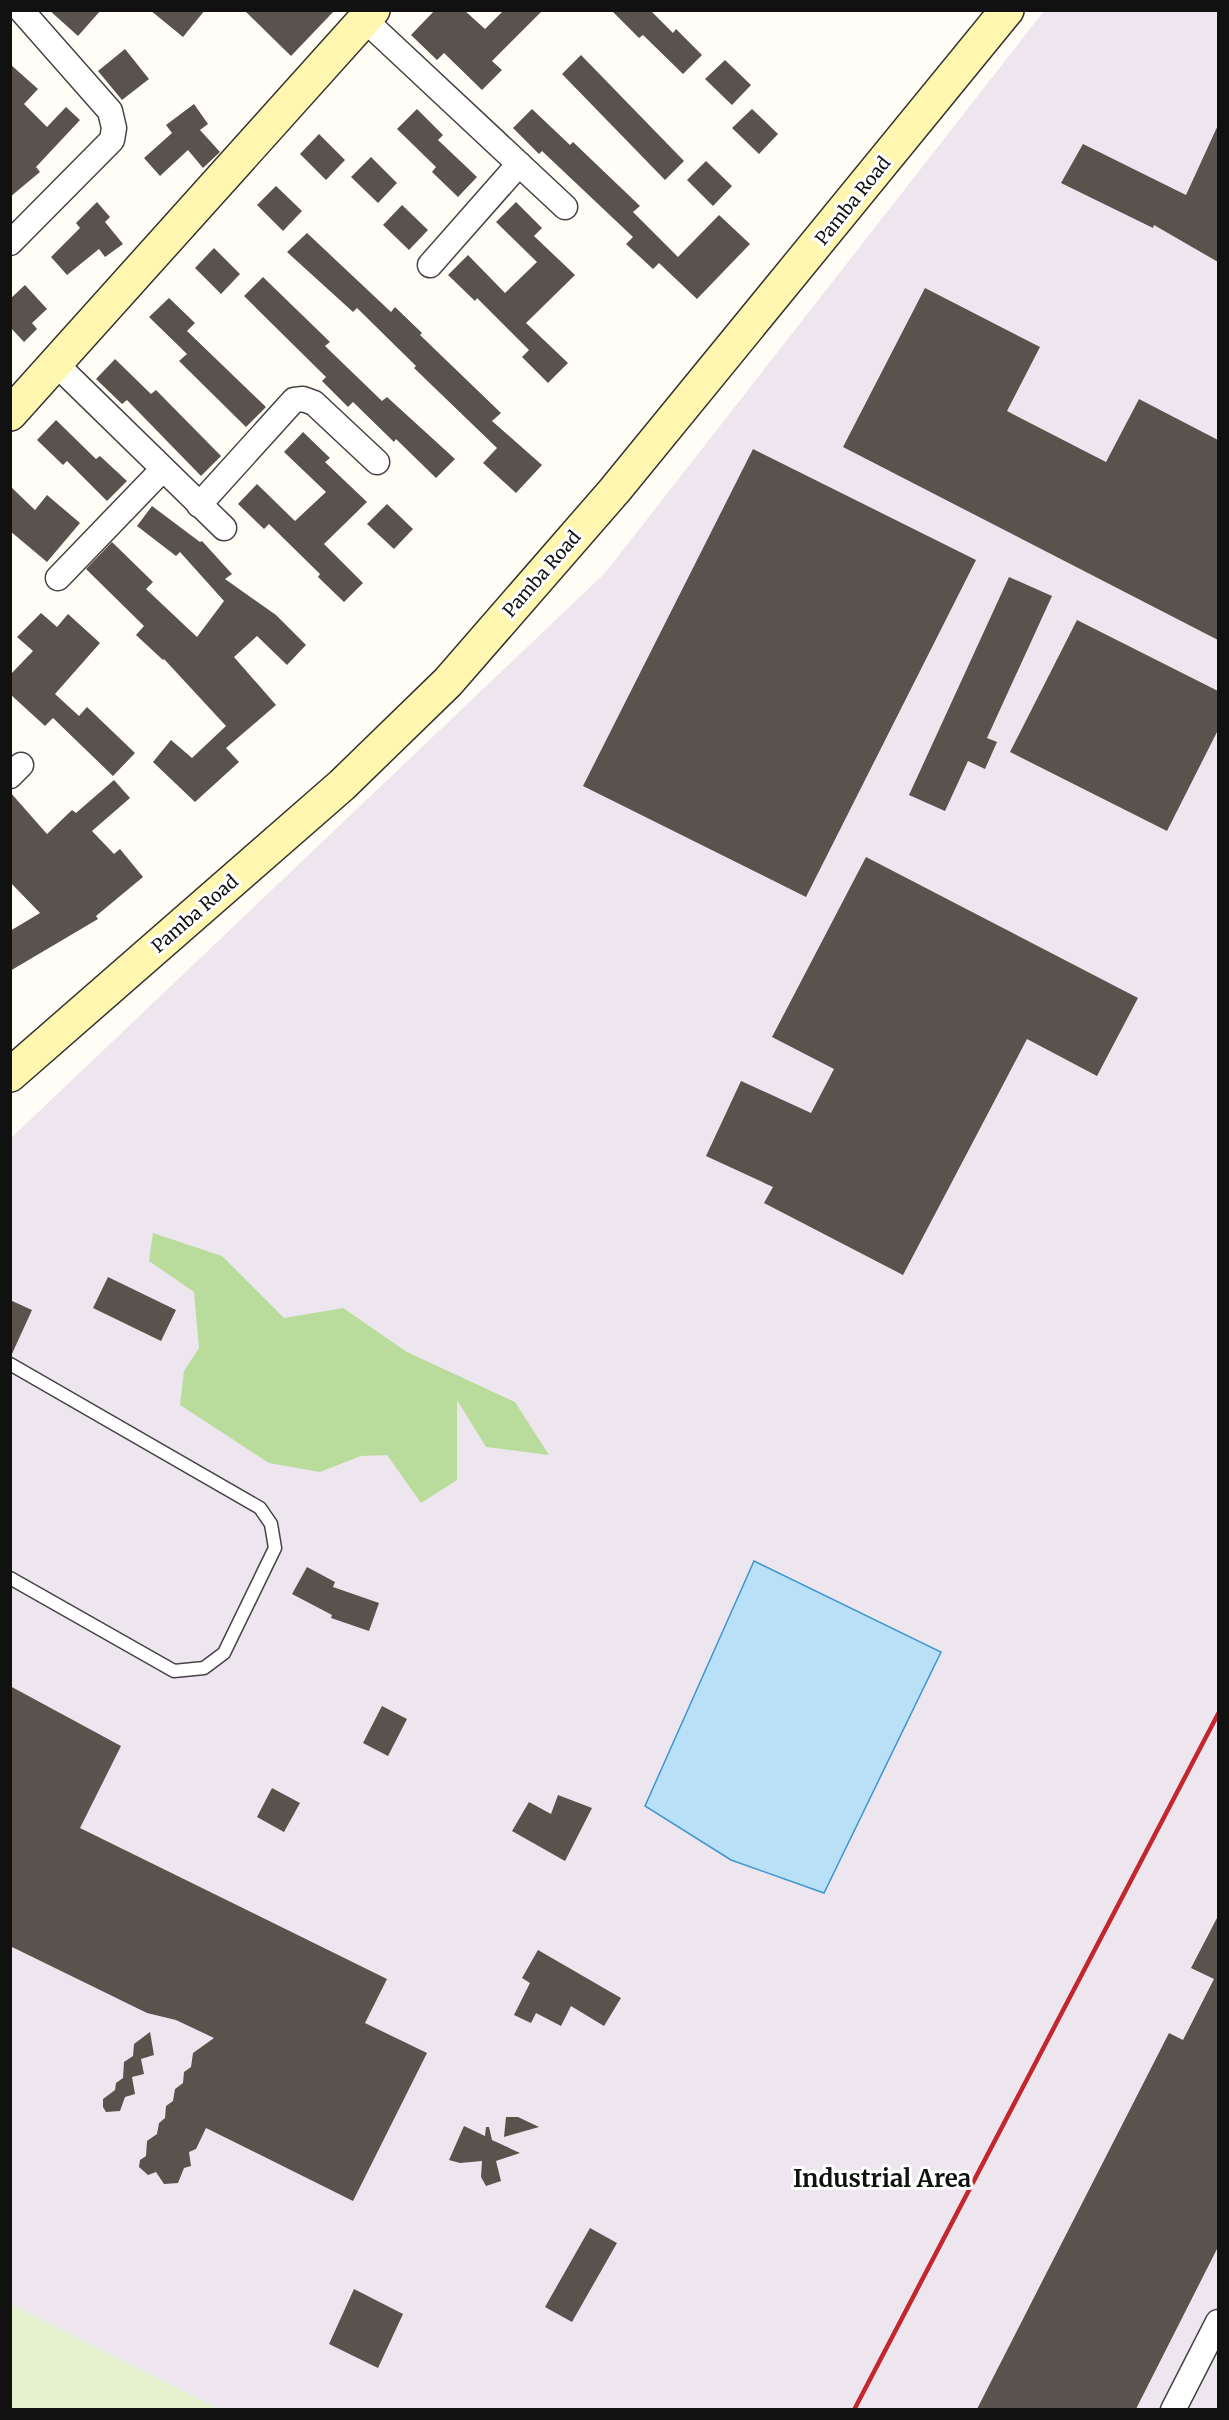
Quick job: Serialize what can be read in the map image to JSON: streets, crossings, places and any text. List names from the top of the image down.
{
  "streets": {
    "main road": ["Pamba Road"]
  },
  "districts": ["Industrial Area"]
}
